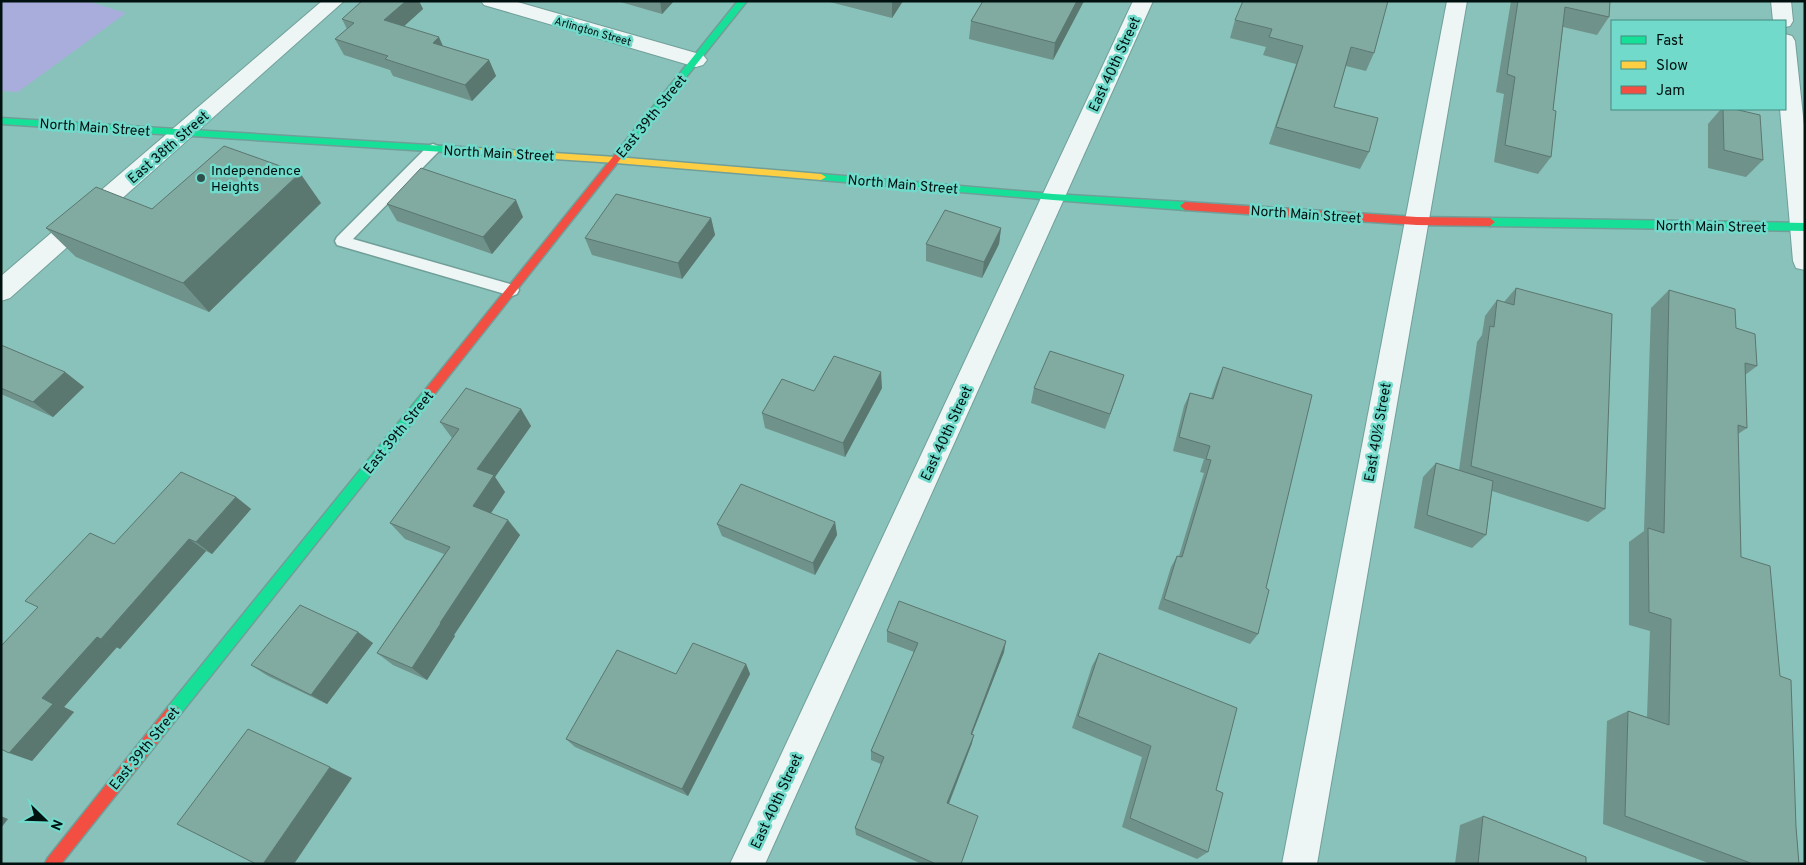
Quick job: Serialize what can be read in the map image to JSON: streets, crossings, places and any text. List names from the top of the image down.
{
  "streets": {
    "main road": ["East 39th Street", "North Main Street"],
    "street": [
      "Arlington Street",
      "East 40th Street",
      "East 38th Street",
      "East 40½ Street"
    ]
  },
  "crossings": [
    ["Arlington Street", "East 39th Street"],
    ["East 40th Street", "North Main Street"],
    ["East 39th Street", "North Main Street"],
    ["North Main Street", "East 38th Street"],
    ["North Main Street", "East 40½ Street"]
  ],
  "places": ["Independence Heights"],
  "legend": ["Fast", "Slow", "Jam"],
  "north": "bottom right"
}
